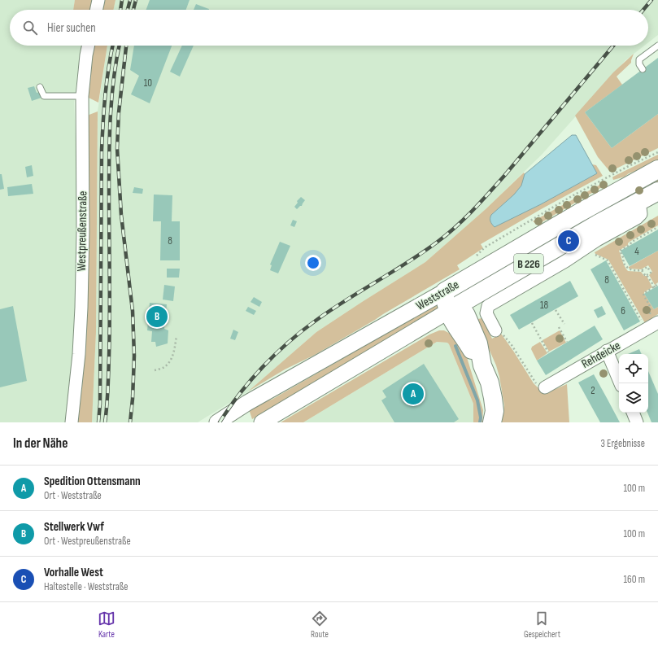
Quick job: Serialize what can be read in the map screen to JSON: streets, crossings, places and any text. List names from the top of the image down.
{
  "streets": {
    "main road": ["B 226", "Weststraße"],
    "street": ["Westpreußenstraße", "Rehdeicke"]
  },
  "house_numbers": [
    "10",
    "8",
    "4",
    "8",
    "18",
    "6",
    "2"
  ],
  "page": {
    "search": "Hier suchen",
    "pins": ["C", "B", "A"],
    "heading": ["In der Nähe", "3 Ergebnisse"],
    "list": [
      {
        "mark": "A",
        "name": "Spedition Ottensmann",
        "note": "Ort · Weststraße",
        "value": "100 m"
      },
      {
        "mark": "B",
        "name": "Stellwerk Vwf",
        "note": "Ort · Westpreußenstraße",
        "value": "100 m"
      },
      {
        "mark": "C",
        "name": "Vorhalle West",
        "note": "Haltestelle · Weststraße",
        "value": "160 m"
      }
    ],
    "nav": ["Karte", "Route", "Gespeichert"]
  }
}
